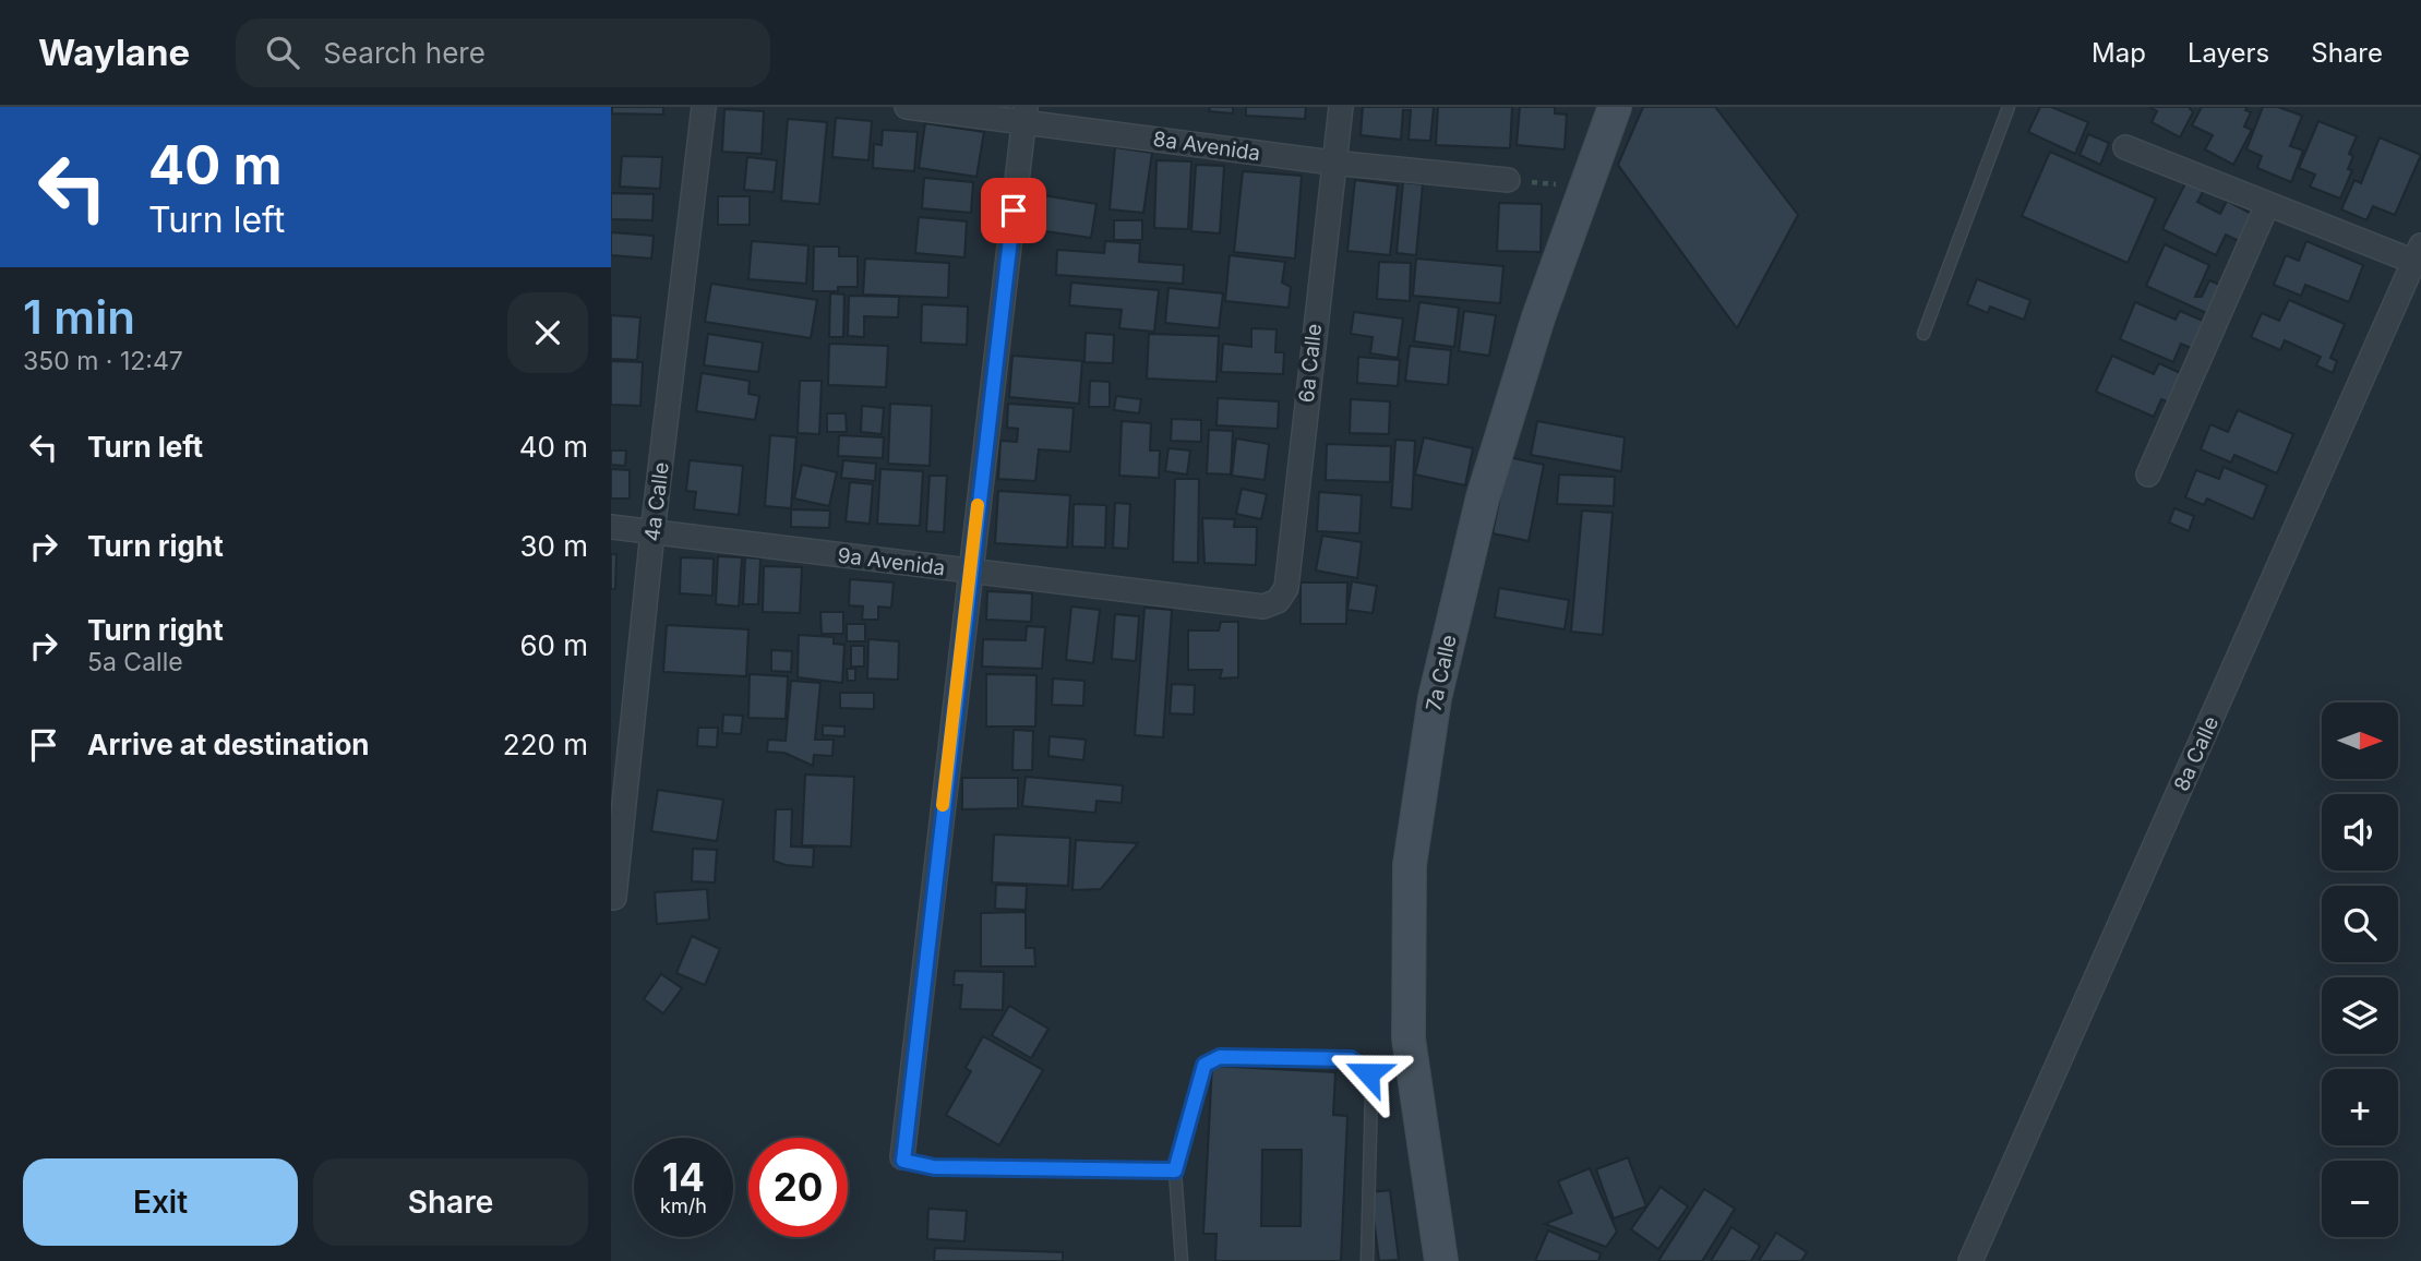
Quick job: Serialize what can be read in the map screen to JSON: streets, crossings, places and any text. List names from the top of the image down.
{
  "streets": {
    "street": [
      "8a Avenida",
      "6a Calle",
      "4a Calle",
      "9a Avenida",
      "7a Calle",
      "8a Calle"
    ]
  },
  "crossings": [
    ["8a Avenida", "6a Calle"],
    ["6a Calle", "9a Avenida"],
    ["4a Calle", "9a Avenida"]
  ],
  "north": "right",
  "page": {
    "header": "Waylane",
    "search": "Search here",
    "nav": ["Map", "Layers", "Share"],
    "turn": ["40 m", "Turn left"],
    "heading": ["1 min", "350 m · 12:47"],
    "list": [
      {
        "name": "Turn left",
        "value": "40 m"
      },
      {
        "name": "Turn right",
        "value": "30 m"
      },
      {
        "name": "Turn right",
        "note": "5a Calle",
        "value": "60 m"
      },
      {
        "name": "Arrive at destination",
        "value": "220 m"
      }
    ],
    "map_buttons": ["+", "−"],
    "speed": "14 km/h",
    "limit": "20",
    "buttons": ["Exit", "Share"]
  }
}
